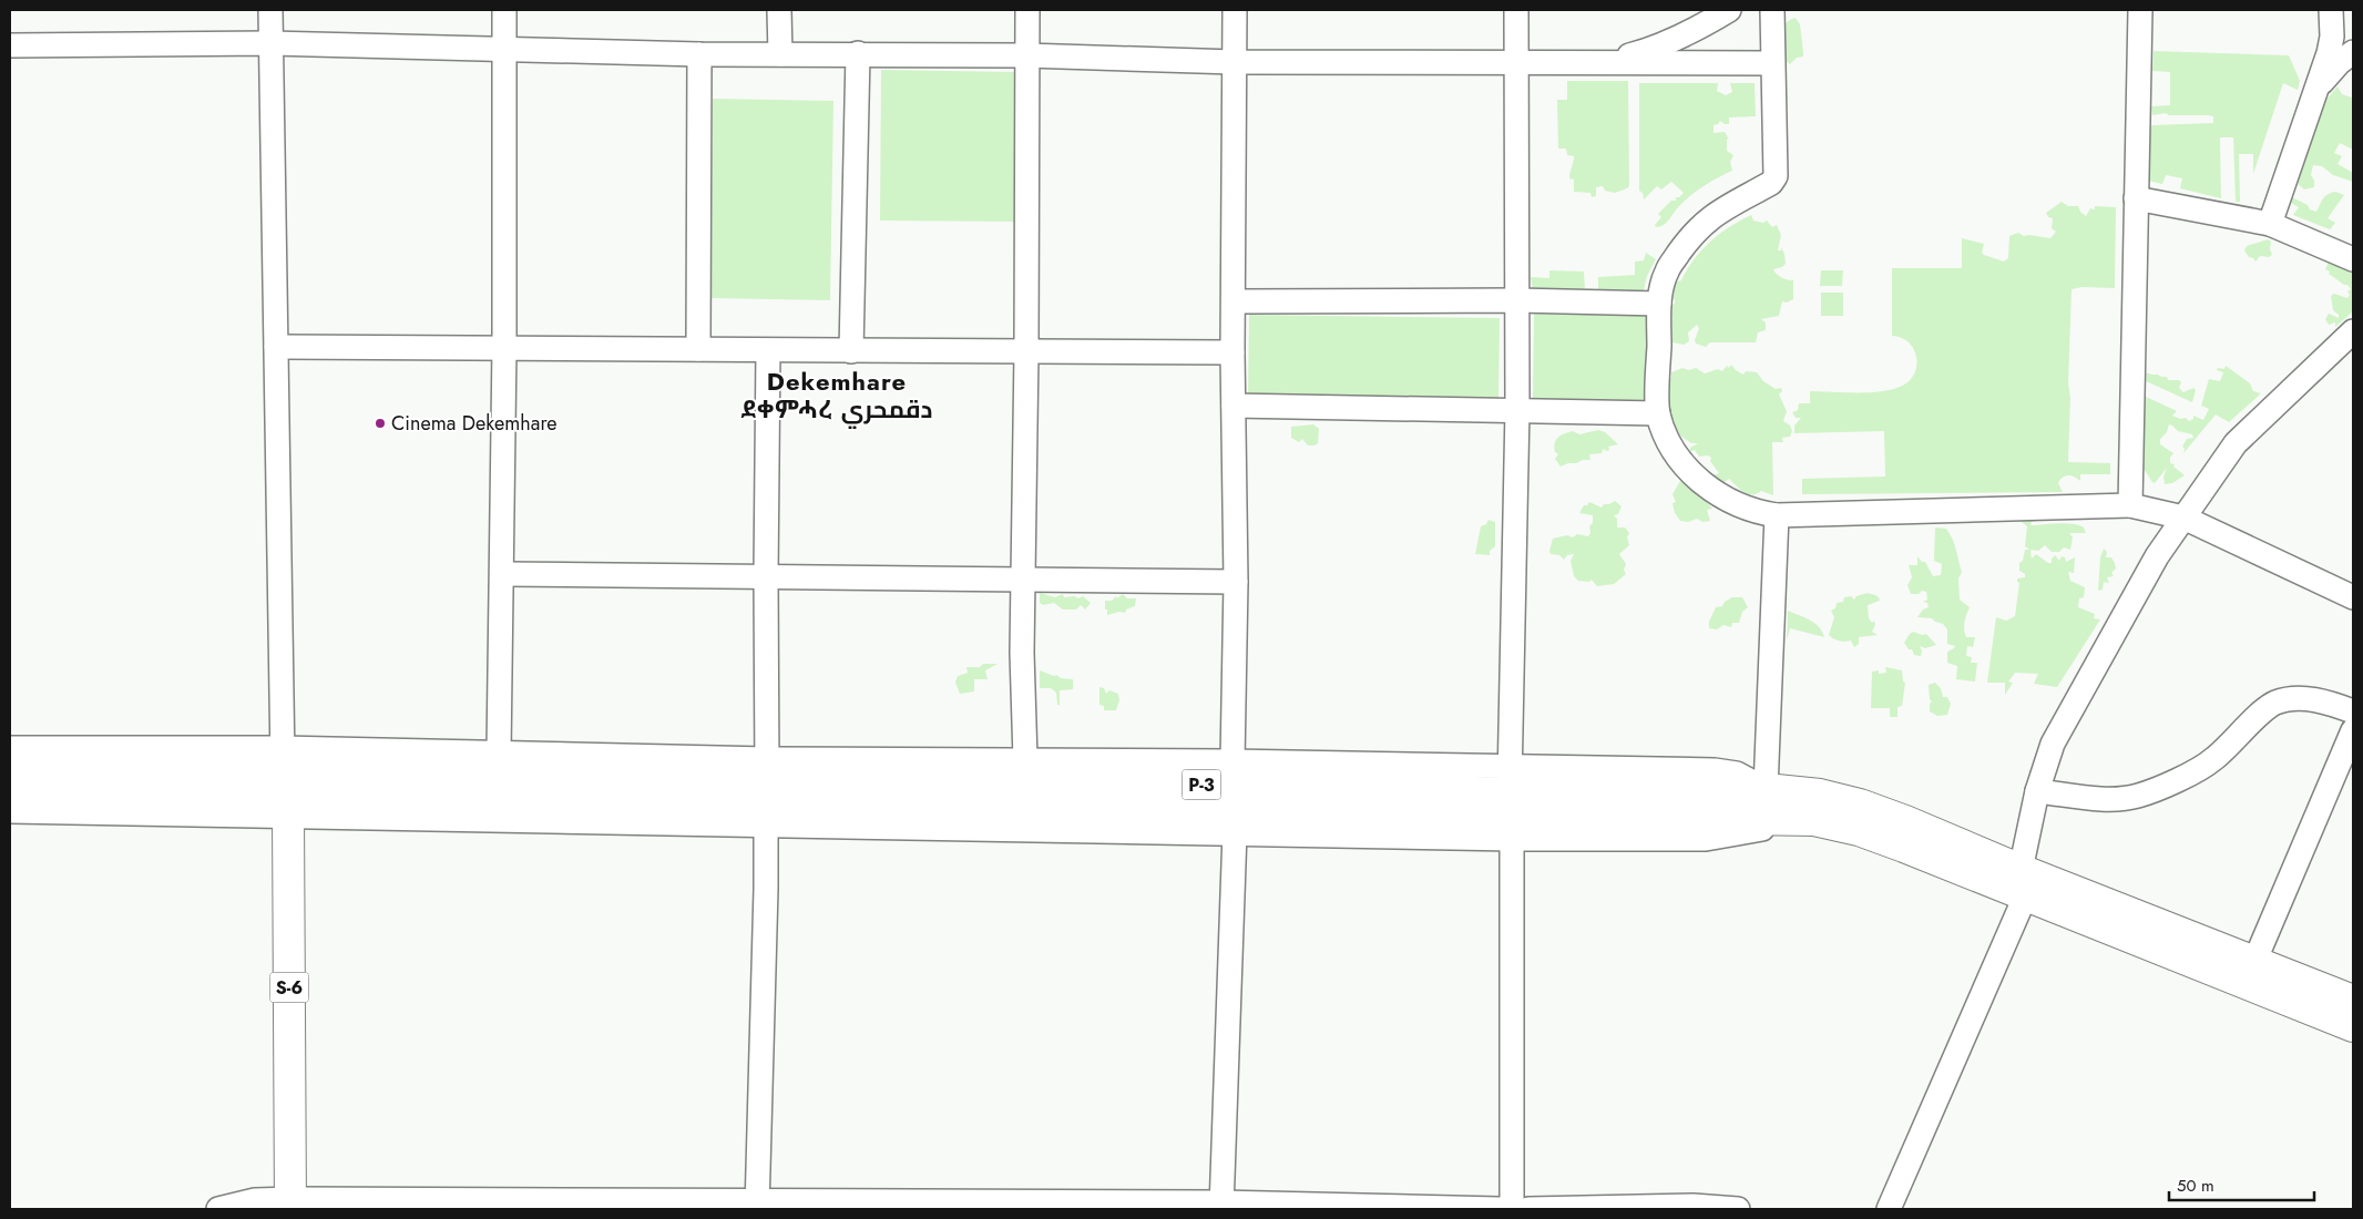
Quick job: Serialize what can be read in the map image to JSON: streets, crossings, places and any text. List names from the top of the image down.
{
  "streets": {
    "main road": ["P-3", "S-6"]
  },
  "crossings": [
    ["P-3", "S-6"]
  ],
  "districts": ["Dekemhare ደቀምሓረ دقمحري"],
  "places": ["Cinema Dekemhare"],
  "scale_bar": "50 m"
}
